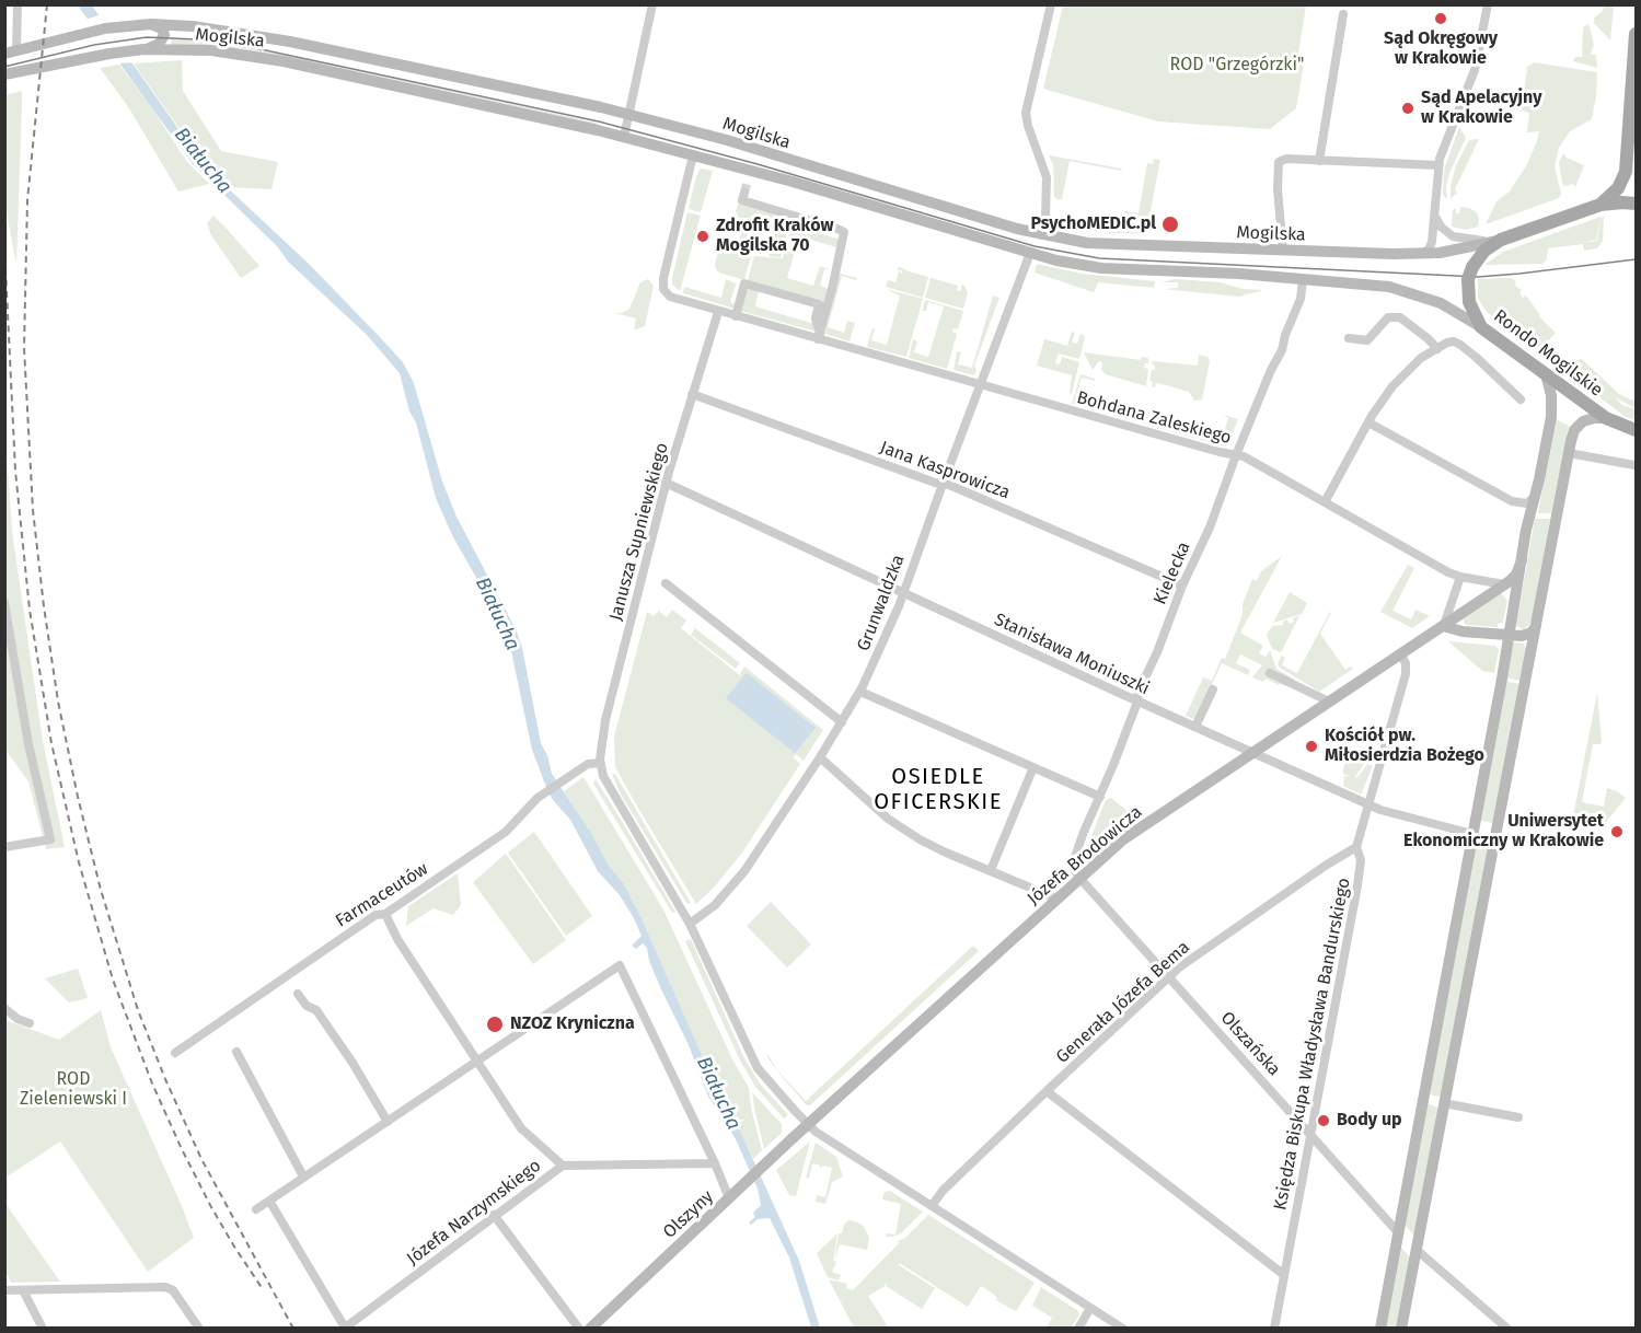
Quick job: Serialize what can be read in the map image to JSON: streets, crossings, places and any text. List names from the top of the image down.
{
  "streets": {
    "main road": ["Rondo Mogilskie"],
    "street": [
      "Mogilska",
      "Bohdana Zaleskiego",
      "Jana Kasprowicza",
      "Janusza Supniewskiego",
      "Kielecka",
      "Grunwaldzka",
      "Stanisława Moniuszki",
      "Józefa Brodowicza",
      "Farmaceutów",
      "Generała Józefa Bema",
      "Olszańska",
      "Księdza Biskupa Władysława Bandurskiego",
      "Józefa Narzymskiego",
      "Olszyny"
    ]
  },
  "crossings": [
    ["Mogilska", "Rondo Mogilskie"],
    ["Mogilska", "Bohdana Zaleskiego"],
    ["Mogilska", "Kielecka"],
    ["Mogilska", "Grunwaldzka"],
    ["Bohdana Zaleskiego", "Janusza Supniewskiego"],
    ["Bohdana Zaleskiego", "Kielecka"],
    ["Bohdana Zaleskiego", "Grunwaldzka"],
    ["Bohdana Zaleskiego", "Józefa Brodowicza"],
    ["Jana Kasprowicza", "Janusza Supniewskiego"],
    ["Jana Kasprowicza", "Kielecka"],
    ["Jana Kasprowicza", "Grunwaldzka"],
    ["Janusza Supniewskiego", "Stanisława Moniuszki"],
    ["Janusza Supniewskiego", "Farmaceutów"],
    ["Kielecka", "Stanisława Moniuszki"],
    ["Kielecka", "Józefa Brodowicza"],
    ["Kielecka", "Olszańska"],
    ["Grunwaldzka", "Stanisława Moniuszki"],
    ["Stanisława Moniuszki", "Józefa Brodowicza"],
    ["Stanisława Moniuszki", "Księdza Biskupa Władysława Bandurskiego"],
    ["Józefa Brodowicza", "Olszańska"],
    ["Józefa Brodowicza", "Księdza Biskupa Władysława Bandurskiego"],
    ["Józefa Brodowicza", "Olszyny"],
    ["Generała Józefa Bema", "Olszańska"],
    ["Generała Józefa Bema", "Księdza Biskupa Władysława Bandurskiego"],
    ["Olszańska", "Księdza Biskupa Władysława Bandurskiego"]
  ],
  "districts": ["OSIEDLE OFICERSKIE"],
  "water": ["Białucha"],
  "parks": ["ROD \"Grzegórzki\"", "ROD Zieleniewski I"],
  "places": [
    "Sąd Okręgowy w Krakowie",
    "Sąd Apelacyjny w Krakowie",
    "PsychoMEDIC.pl",
    "Zdrofit Kraków Mogilska 70",
    "Kościół pw. Miłosierdzia Bożego",
    "Uniwersytet Ekonomiczny w Krakowie",
    "NZOZ Kryniczna",
    "Body up"
  ]
}
